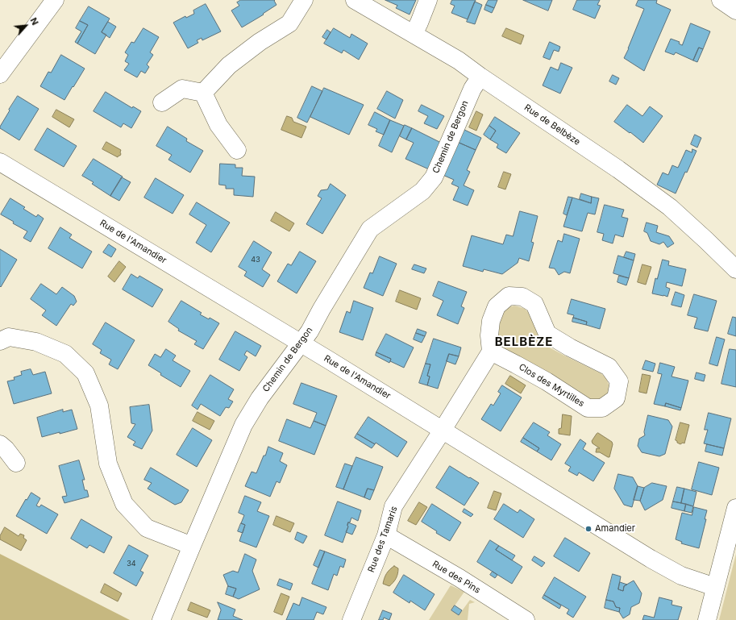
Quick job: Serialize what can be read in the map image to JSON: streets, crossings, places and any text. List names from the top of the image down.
{
  "streets": {
    "street": [
      "Rue de Belbèze",
      "Chemin de Bergon",
      "Rue de l'Amandier",
      "Clos des Myrtilles",
      "Rue des Tamaris",
      "Rue des Pins"
    ]
  },
  "crossings": [
    ["Rue de Belbèze", "Chemin de Bergon"],
    ["Chemin de Bergon", "Rue de l'Amandier"],
    ["Rue de l'Amandier", "Rue des Tamaris"],
    ["Rue des Tamaris", "Rue des Pins"]
  ],
  "districts": ["BELBÈZE"],
  "places": ["Amandier"],
  "house_numbers": ["43", "34"],
  "north": "top right"
}
